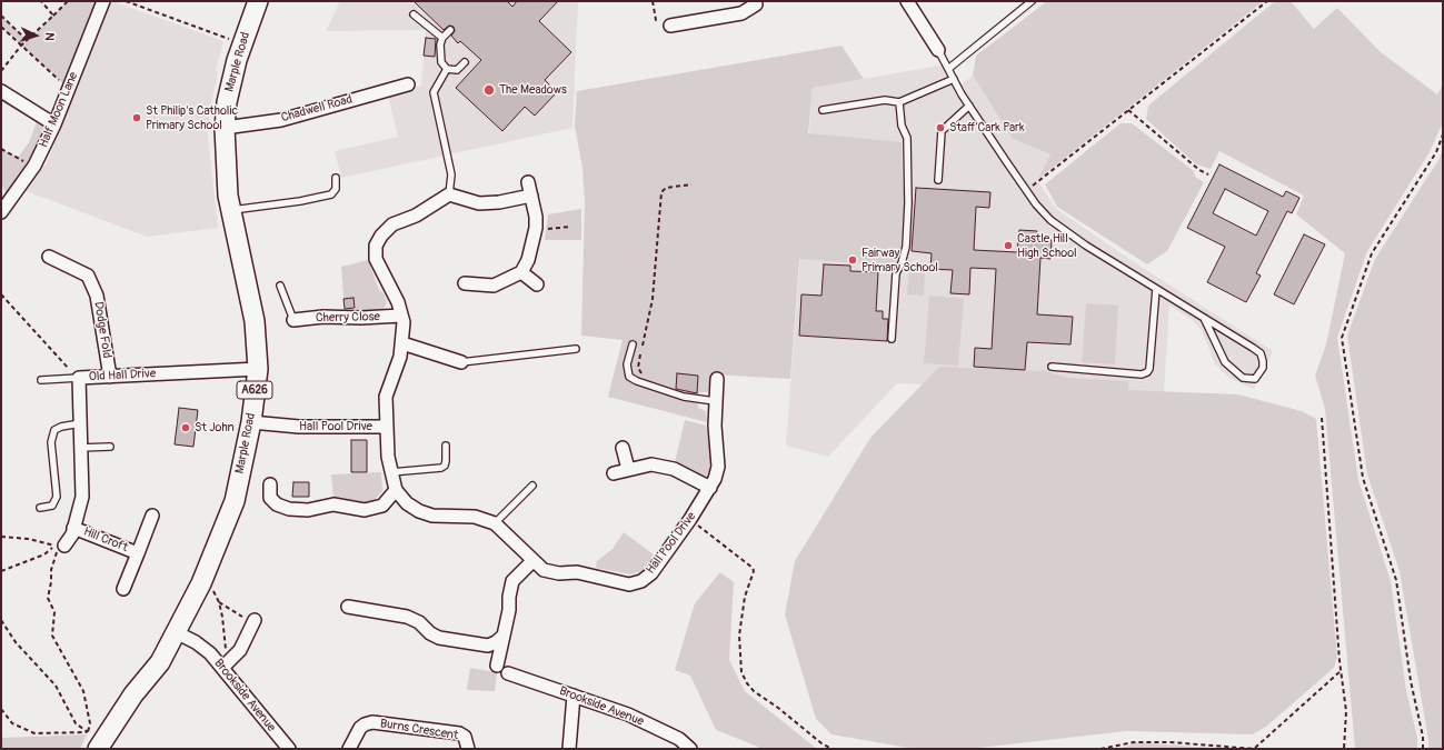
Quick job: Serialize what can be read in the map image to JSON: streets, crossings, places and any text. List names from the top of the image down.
{
  "streets": {
    "main road": ["Marple Road", "A626"],
    "street": [
      "Chadwell Road",
      "Half Moon Lane",
      "Cherry Close",
      "Dodge Fold",
      "Old Hall Drive",
      "Hall Pool Drive",
      "Hill Croft",
      "Brookside Avenue",
      "Burns Crescent"
    ]
  },
  "crossings": [
    ["Marple Road", "Chadwell Road"],
    ["Marple Road", "Old Hall Drive"],
    ["Marple Road", "Hall Pool Drive"],
    ["Marple Road", "Brookside Avenue"],
    ["Dodge Fold", "Old Hall Drive"],
    ["Old Hall Drive", "Hill Croft"]
  ],
  "places": [
    "The Meadows",
    "St Philip's Catholic Primary School",
    "Staff Cark Park",
    "Castle Hill High School",
    "Fairway Primary School",
    "St John"
  ],
  "north": "right"
}
